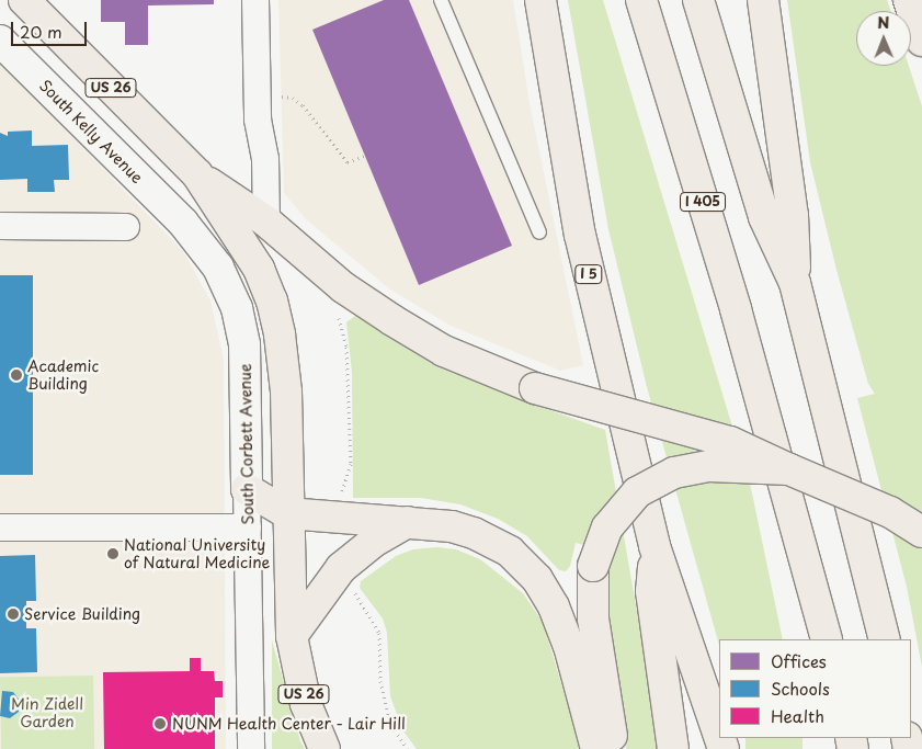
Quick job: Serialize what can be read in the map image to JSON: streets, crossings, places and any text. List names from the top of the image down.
{
  "streets": {
    "main road": ["US 26", "I 405", "I 5"],
    "street": ["South Kelly Avenue", "South Corbett Avenue"]
  },
  "crossings": [
    ["South Kelly Avenue", "South Corbett Avenue"]
  ],
  "parks": ["Min Zidell Garden"],
  "places": [
    "Academic Building",
    "National University of Natural Medicine",
    "Service Building",
    "NUNM Health Center - Lair Hill"
  ],
  "legend": ["Offices", "Schools", "Health"],
  "scale_bar": "20 m",
  "north": "top"
}
